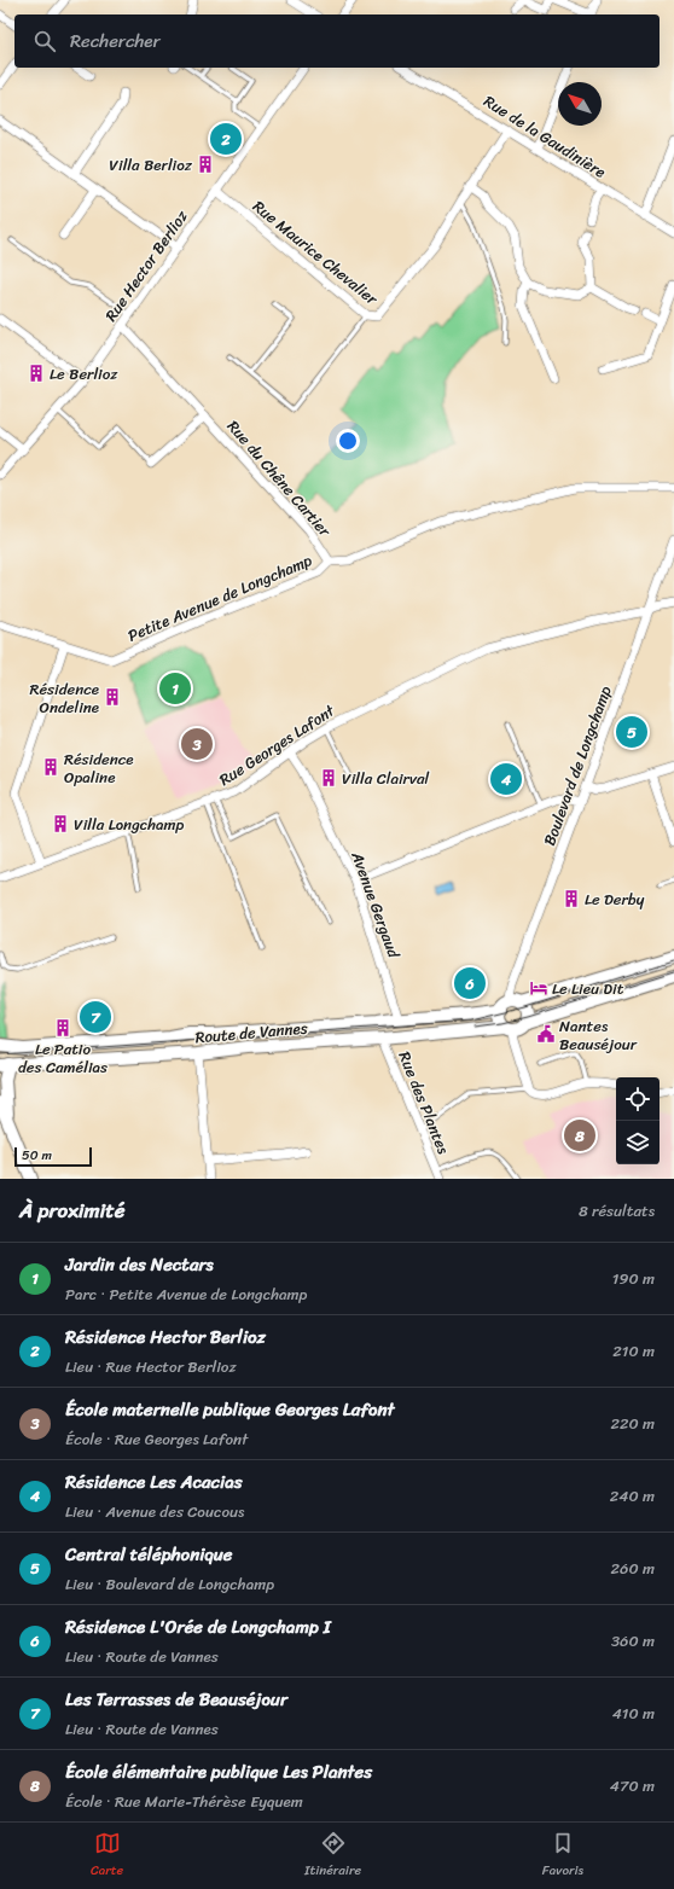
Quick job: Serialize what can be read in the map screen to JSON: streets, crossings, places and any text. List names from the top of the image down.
{
  "streets": {
    "main road": ["Route de Vannes"],
    "street": [
      "Rue de la Gaudinière",
      "Rue Maurice Chevalier",
      "Rue Hector Berlioz",
      "Rue du Chêne Cartier",
      "Petite Avenue de Longchamp",
      "Rue Georges Lafont",
      "Boulevard de Longchamp",
      "Avenue Gergaud",
      "Rue des Plantes"
    ]
  },
  "crossings": [
    ["Rue de la Gaudinière", "Rue Maurice Chevalier"],
    ["Rue Maurice Chevalier", "Rue Hector Berlioz"],
    ["Rue Hector Berlioz", "Rue du Chêne Cartier"],
    ["Rue du Chêne Cartier", "Petite Avenue de Longchamp"],
    ["Rue Georges Lafont", "Boulevard de Longchamp"],
    ["Rue Georges Lafont", "Avenue Gergaud"],
    ["Boulevard de Longchamp", "Route de Vannes"],
    ["Avenue Gergaud", "Route de Vannes"],
    ["Route de Vannes", "Rue des Plantes"]
  ],
  "places": {
    "building": [
      "Villa Berlioz",
      "Le Berlioz",
      "Résidence Ondeline",
      "Résidence Opaline",
      "Villa Clairval",
      "Villa Longchamp",
      "Le Derby",
      "Le Patio des Camélias"
    ],
    "hotel": ["Le Lieu Dit"],
    "public building": ["Nantes Beauséjour"]
  },
  "scale_bar": "50 m",
  "north": "top left",
  "page": {
    "search": "Rechercher",
    "pins": [
      "2",
      "1",
      "5",
      "3",
      "4",
      "6",
      "7",
      "8"
    ],
    "scale": "50 m",
    "heading": ["À proximité", "8 résultats"],
    "list": [
      {
        "mark": "1",
        "name": "Jardin des Nectars",
        "note": "Parc · Petite Avenue de Longchamp",
        "value": "190 m"
      },
      {
        "mark": "2",
        "name": "Résidence Hector Berlioz",
        "note": "Lieu · Rue Hector Berlioz",
        "value": "210 m"
      },
      {
        "mark": "3",
        "name": "École maternelle publique Georges Lafont",
        "note": "École · Rue Georges Lafont",
        "value": "220 m"
      },
      {
        "mark": "4",
        "name": "Résidence Les Acacias",
        "note": "Lieu · Avenue des Coucous",
        "value": "240 m"
      },
      {
        "mark": "5",
        "name": "Central téléphonique",
        "note": "Lieu · Boulevard de Longchamp",
        "value": "260 m"
      },
      {
        "mark": "6",
        "name": "Résidence L'Orée de Longchamp I",
        "note": "Lieu · Route de Vannes",
        "value": "360 m"
      },
      {
        "mark": "7",
        "name": "Les Terrasses de Beauséjour",
        "note": "Lieu · Route de Vannes",
        "value": "410 m"
      },
      {
        "mark": "8",
        "name": "École élémentaire publique Les Plantes",
        "note": "École · Rue Marie-Thérèse Eyquem",
        "value": "470 m"
      }
    ],
    "nav": ["Carte", "Itinéraire", "Favoris"]
  }
}
